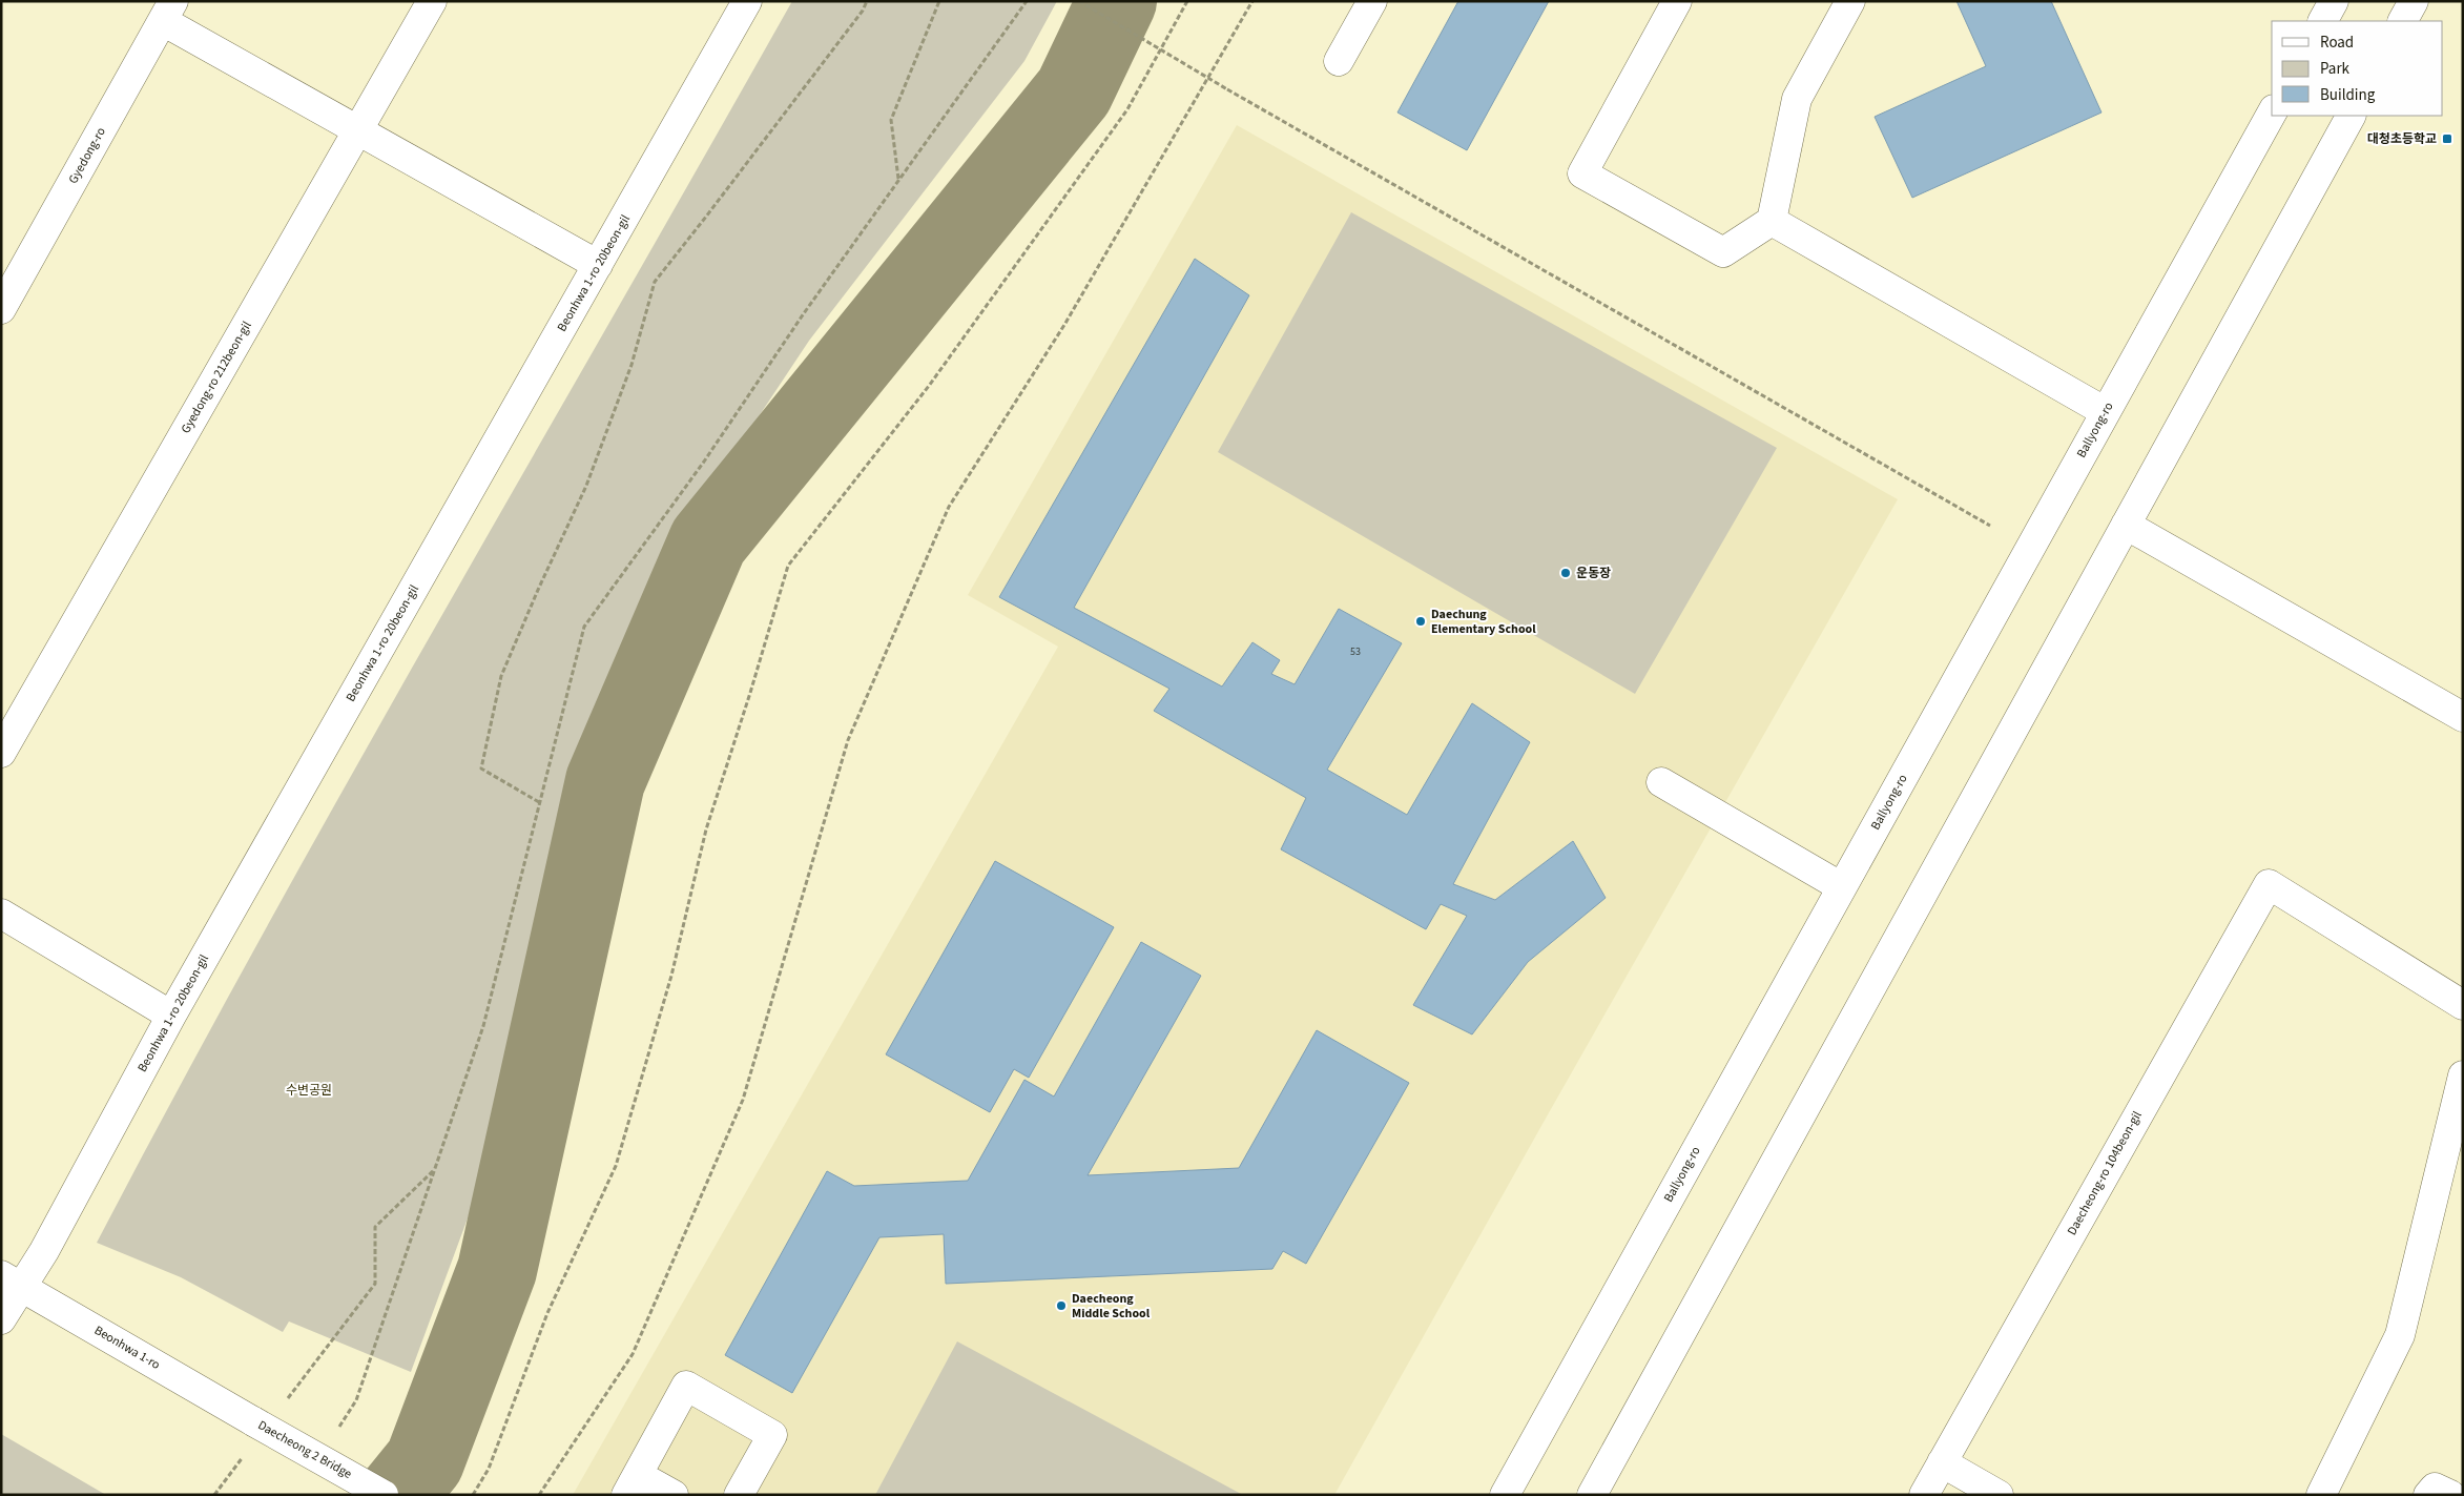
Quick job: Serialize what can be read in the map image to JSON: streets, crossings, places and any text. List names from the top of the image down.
{
  "streets": {
    "street": [
      "Gyedong-ro",
      "Beonhwa 1-ro 20beon-gil",
      "Gyedong-ro 212beon-gil",
      "Ballyong-ro",
      "Daecheong-ro 104beon-gil",
      "Beonhwa 1-ro",
      "Daecheong 2 Bridge"
    ]
  },
  "crossings": [
    ["Beonhwa 1-ro 20beon-gil", "Beonhwa 1-ro"],
    ["Beonhwa 1-ro", "Daecheong 2 Bridge"]
  ],
  "parks": ["수변공원"],
  "places": {
    "transit": ["대청초등학교"],
    "other": ["운동장", "Daechung Elementary School", "Daecheong Middle School"]
  },
  "house_numbers": ["53"],
  "legend": ["Road", "Park", "Building"]
}
